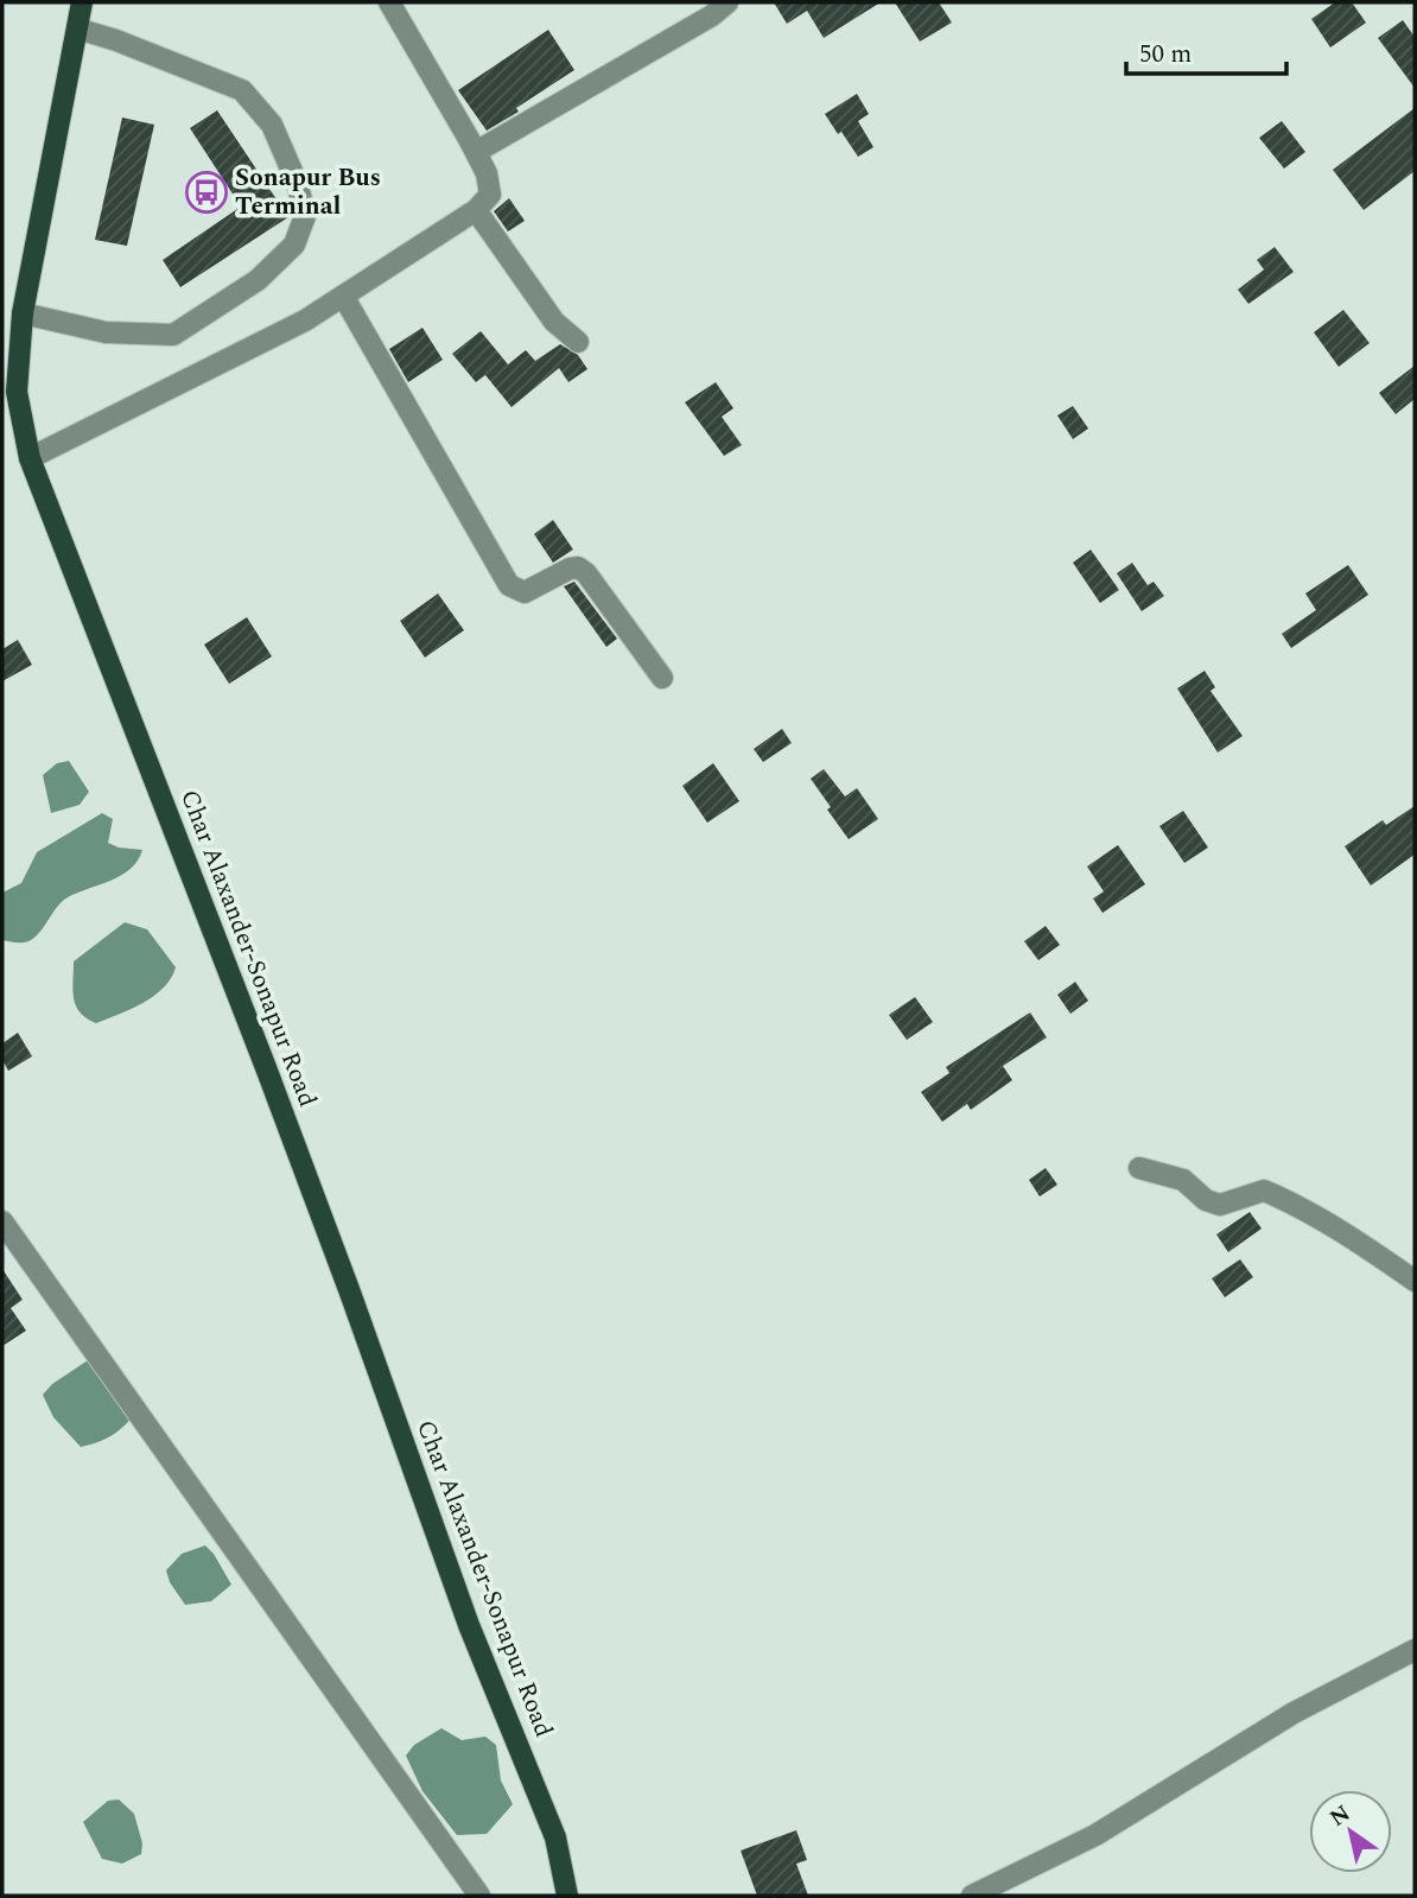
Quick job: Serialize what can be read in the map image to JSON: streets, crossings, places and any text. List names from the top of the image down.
{
  "streets": {
    "main road": ["Char Alaxander-Sonapur Road"]
  },
  "places": {
    "bus stop": ["Sonapur Bus Terminal"]
  },
  "scale_bar": "50 m",
  "north": "top left"
}
